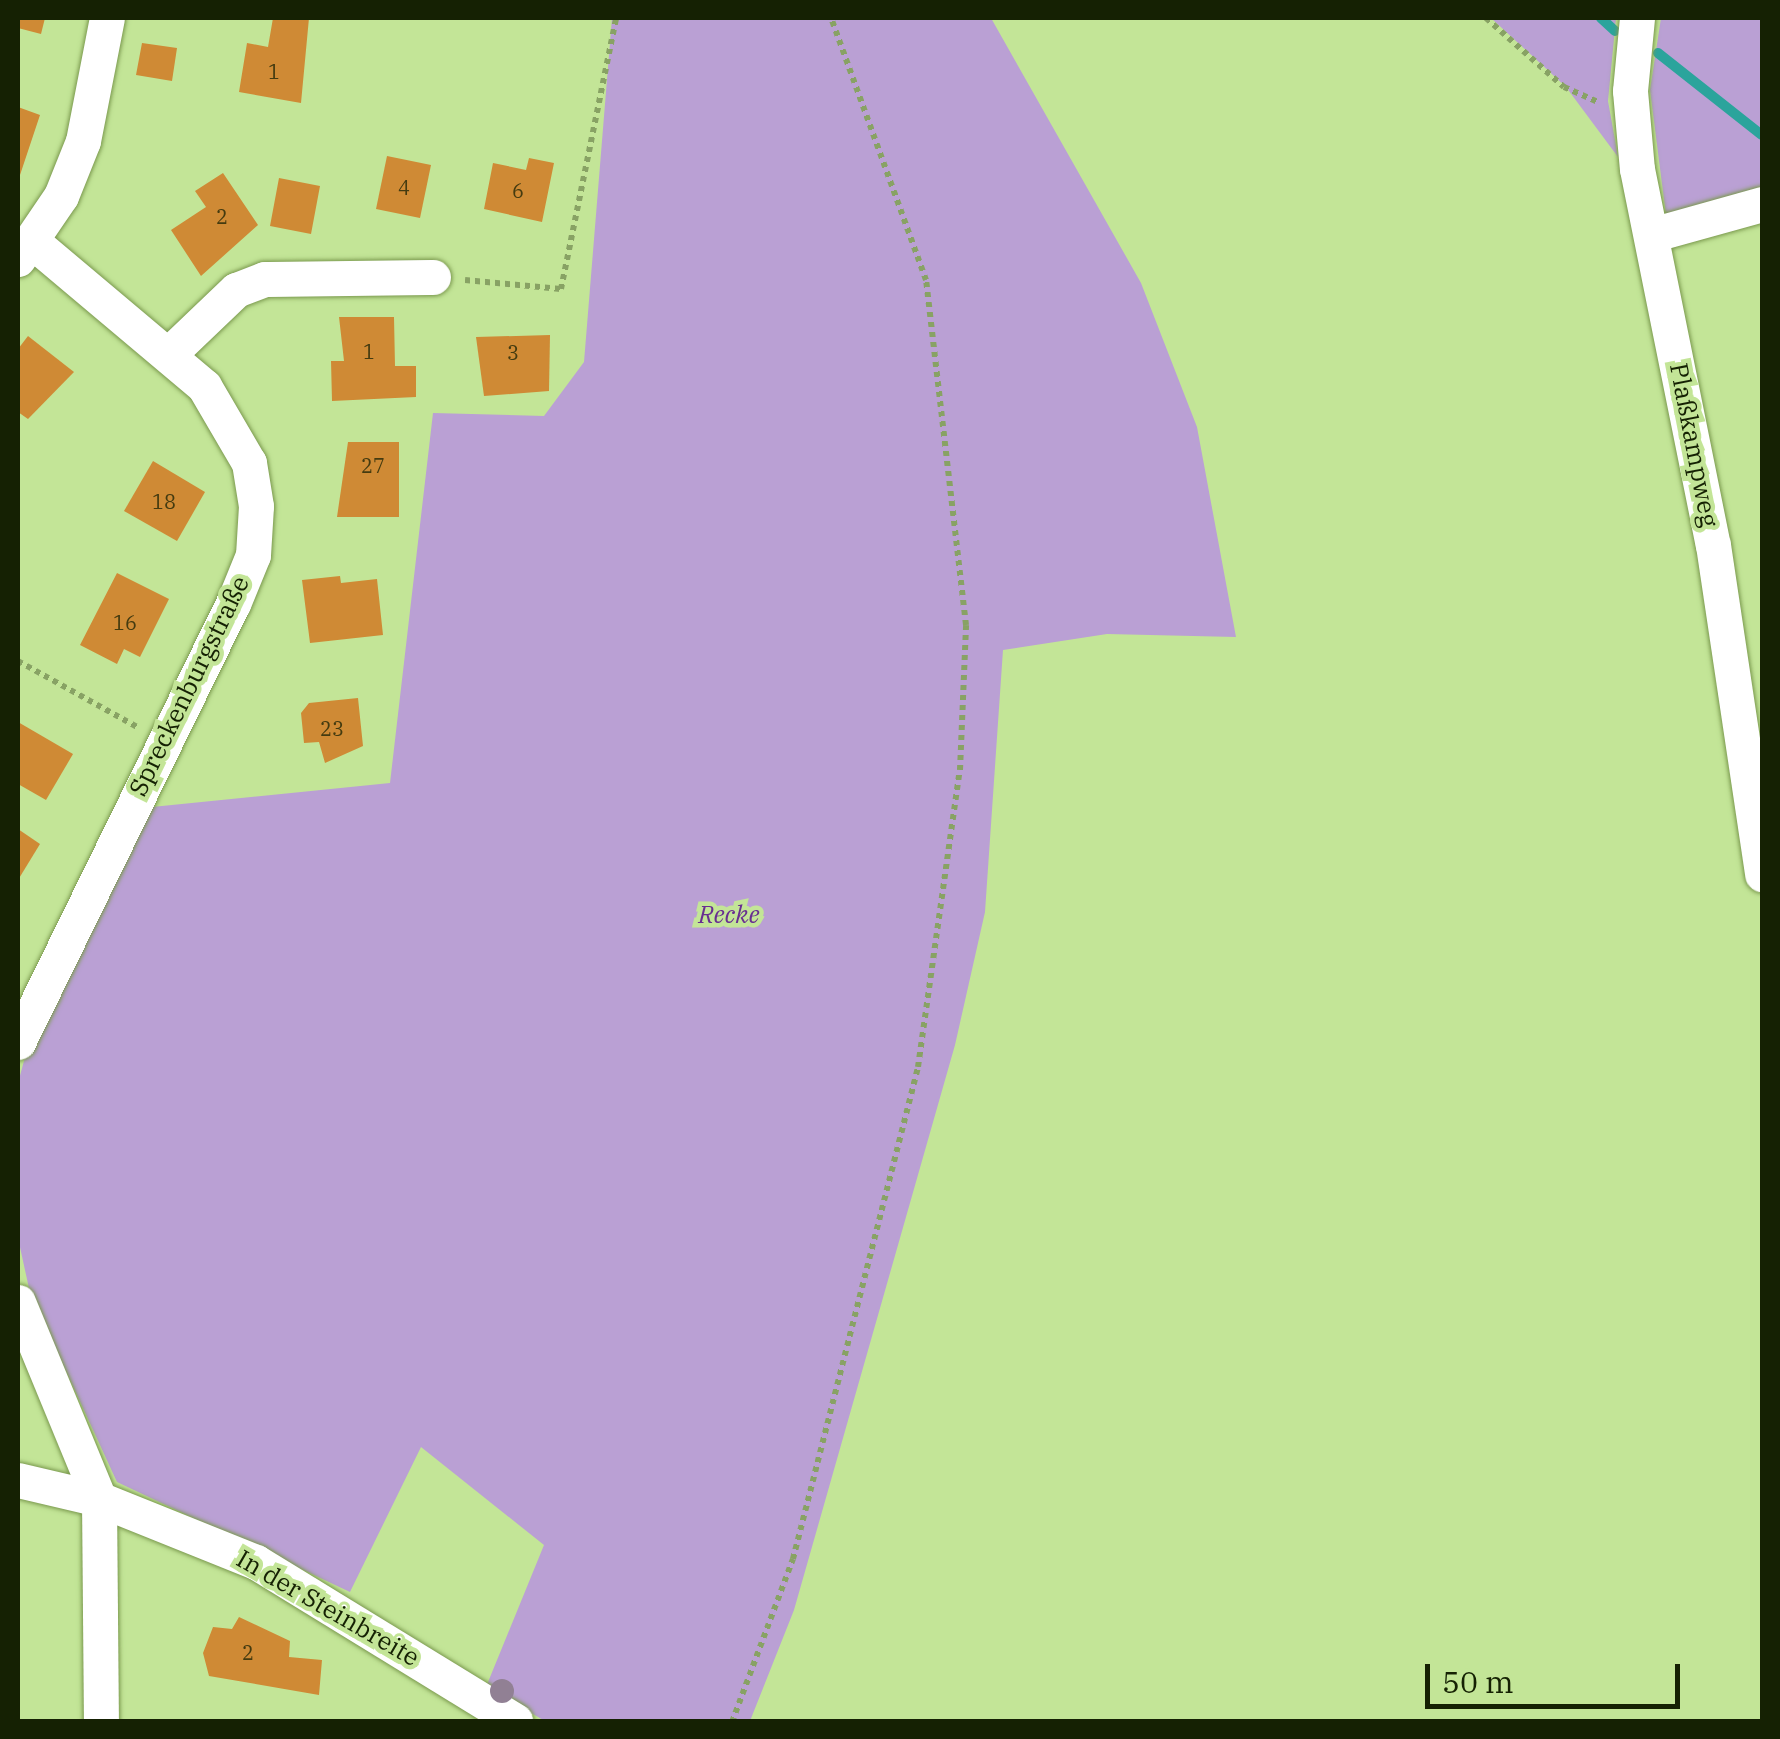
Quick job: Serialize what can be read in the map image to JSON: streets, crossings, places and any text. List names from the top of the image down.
{
  "streets": {
    "street": ["Plaßkampweg", "Spreckenburgstraße", "In der Steinbreite"]
  },
  "parks": ["Recke"],
  "house_numbers": [
    "1",
    "4",
    "6",
    "2",
    "1",
    "3",
    "27",
    "18",
    "16",
    "23",
    "2"
  ],
  "scale_bar": "50 m"
}
